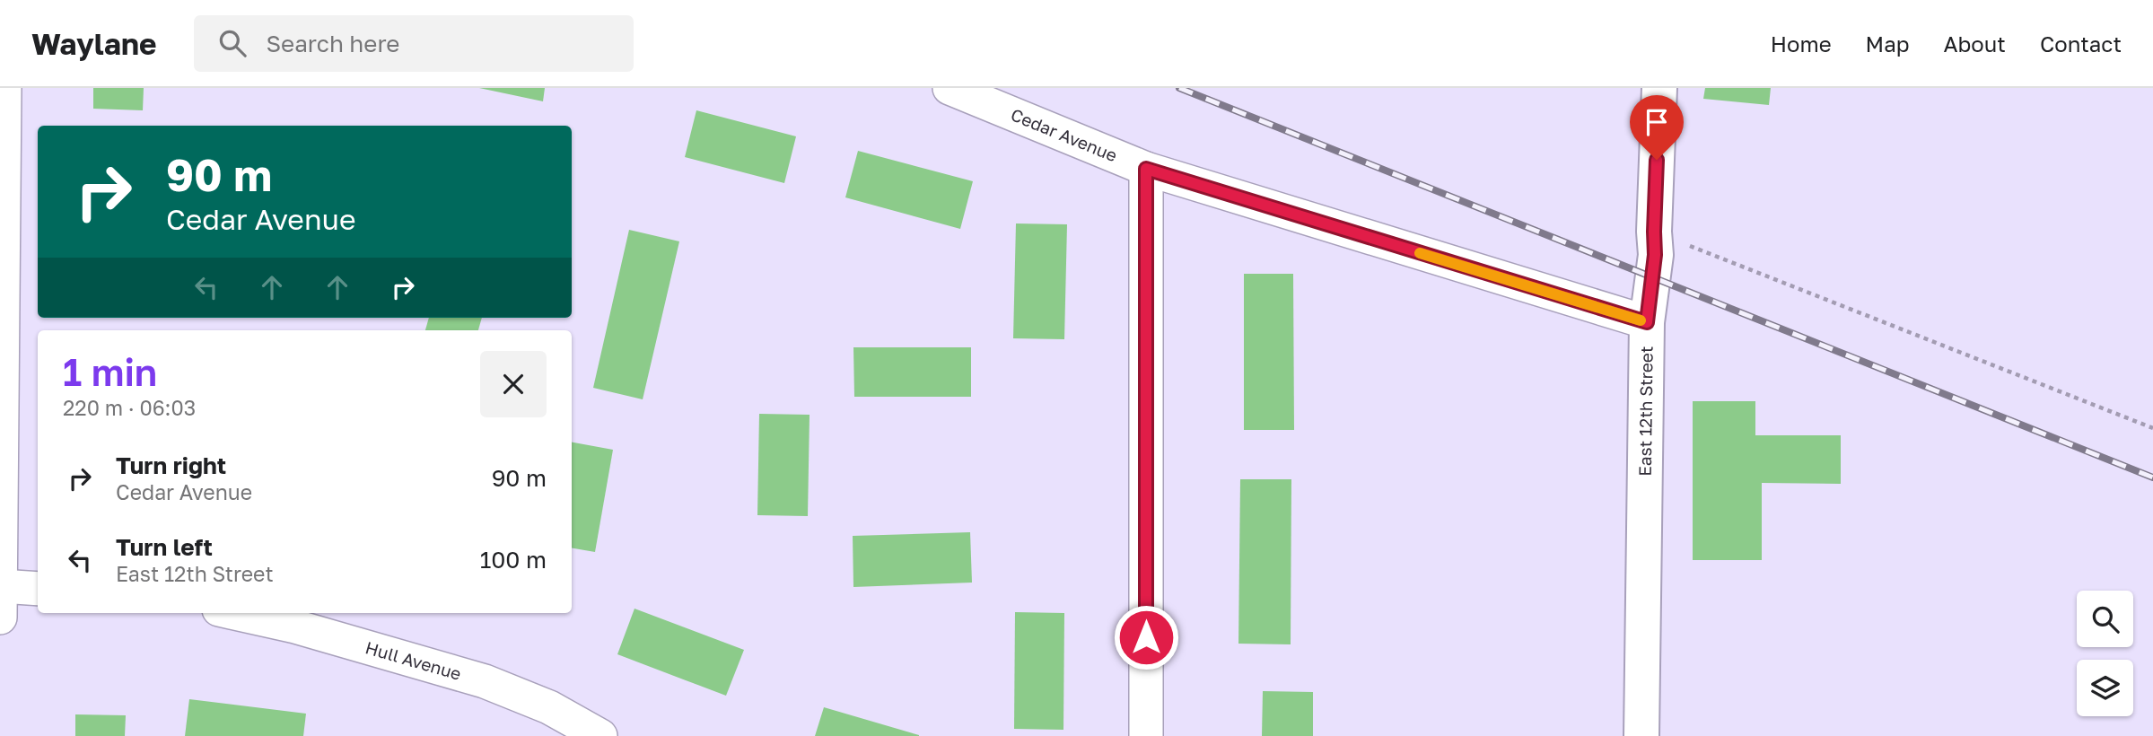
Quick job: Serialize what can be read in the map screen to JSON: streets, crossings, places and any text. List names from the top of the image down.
{
  "streets": {
    "main road": ["East 12th Street"],
    "street": ["Cedar Avenue", "Hull Avenue"]
  },
  "crossings": [
    ["Cedar Avenue", "East 12th Street"]
  ],
  "page": {
    "header": "Waylane",
    "search": "Search here",
    "nav": [
      "Home",
      "Map",
      "About",
      "Contact"
    ],
    "turn": ["90 m", "Cedar Avenue"],
    "heading": ["1 min", "220 m · 06:03"],
    "list": [
      {
        "name": "Turn right",
        "note": "Cedar Avenue",
        "value": "90 m"
      },
      {
        "name": "Turn left",
        "note": "East 12th Street",
        "value": "100 m"
      }
    ]
  }
}
